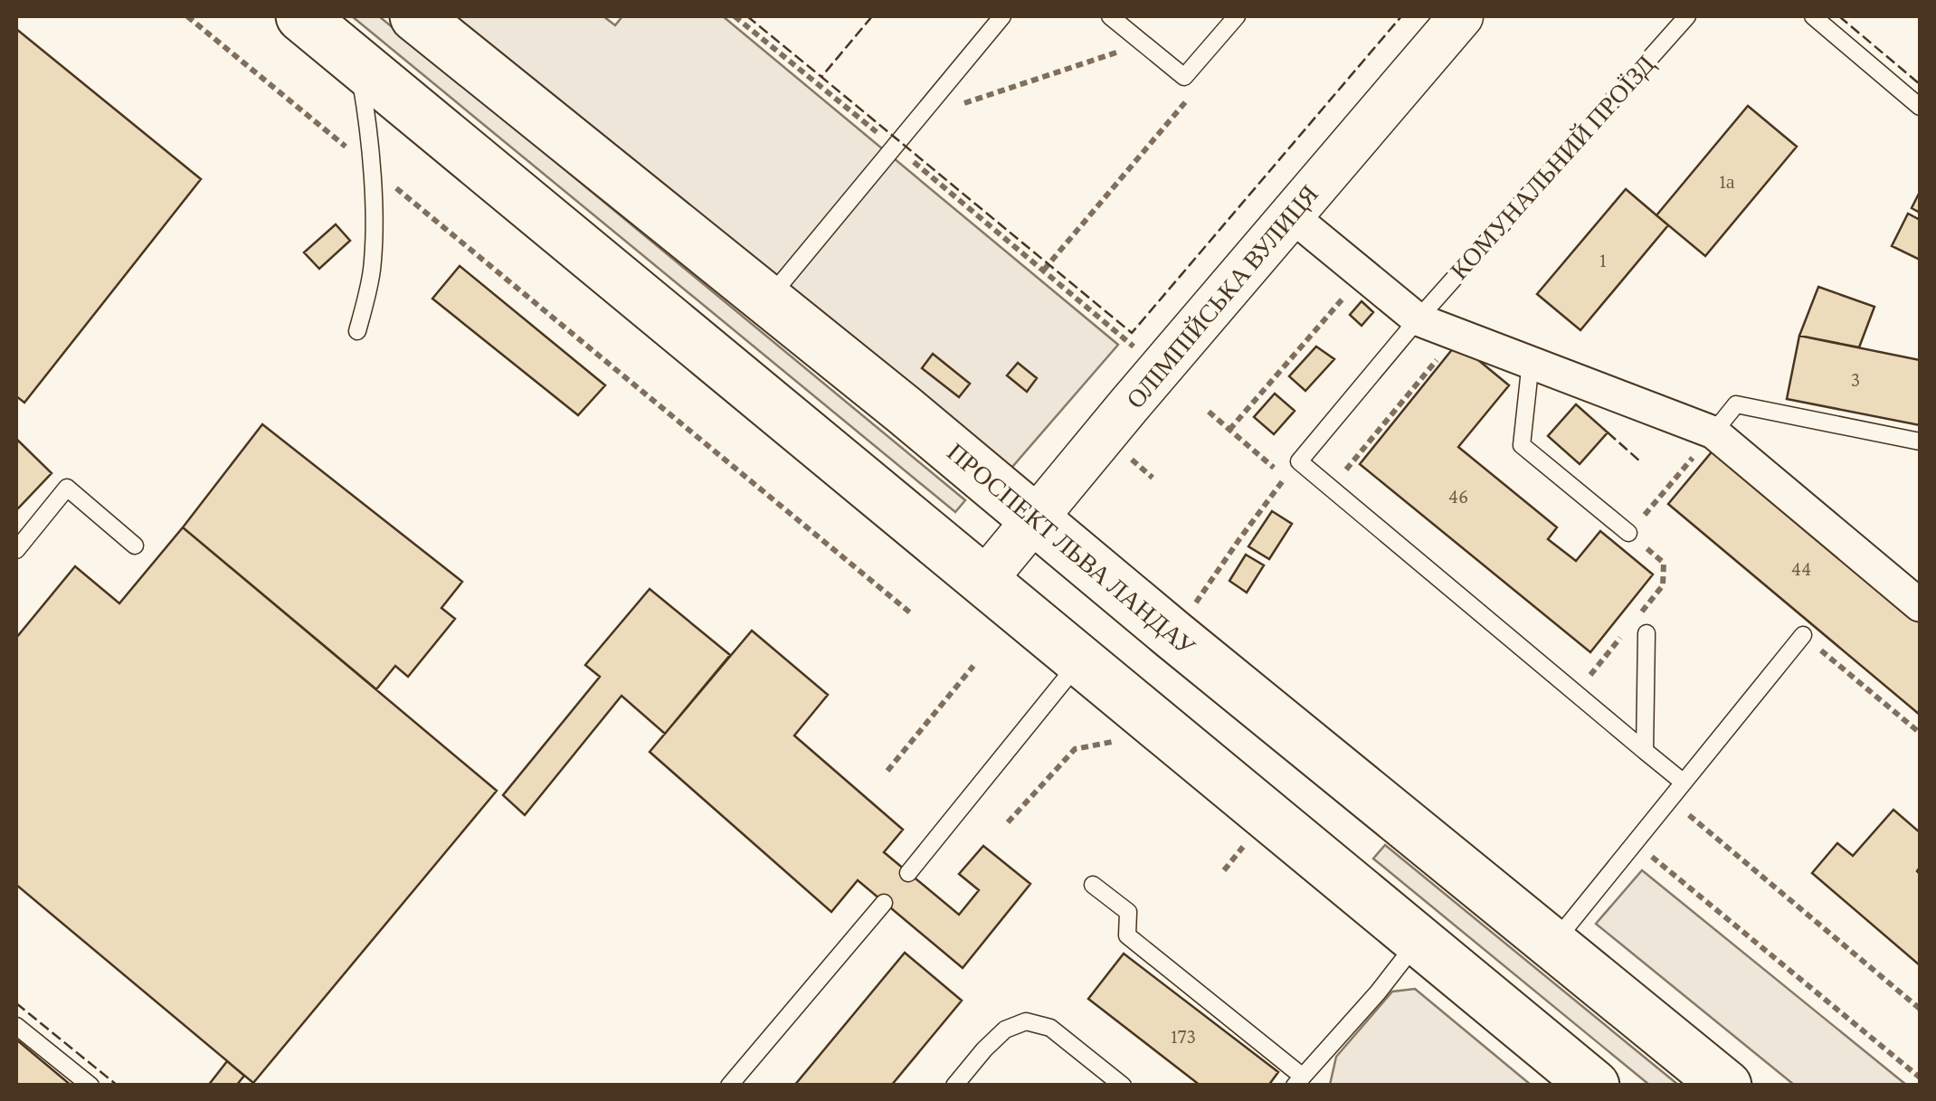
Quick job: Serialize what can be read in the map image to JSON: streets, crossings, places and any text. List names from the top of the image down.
{
  "streets": {
    "main road": ["ПРОСПЕКТ ЛЬВА ЛАНДАУ"],
    "street": ["ОЛІМПІЙСЬКА ВУЛИЦЯ"],
    "lane": ["КОМУНАЛЬНИЙ ПРОЇЗД"]
  },
  "crossings": [
    ["ОЛІМПІЙСЬКА ВУЛИЦЯ", "ПРОСПЕКТ ЛЬВА ЛАНДАУ"]
  ],
  "house_numbers": [
    "1а",
    "1",
    "3",
    "46",
    "44",
    "173"
  ]
}
